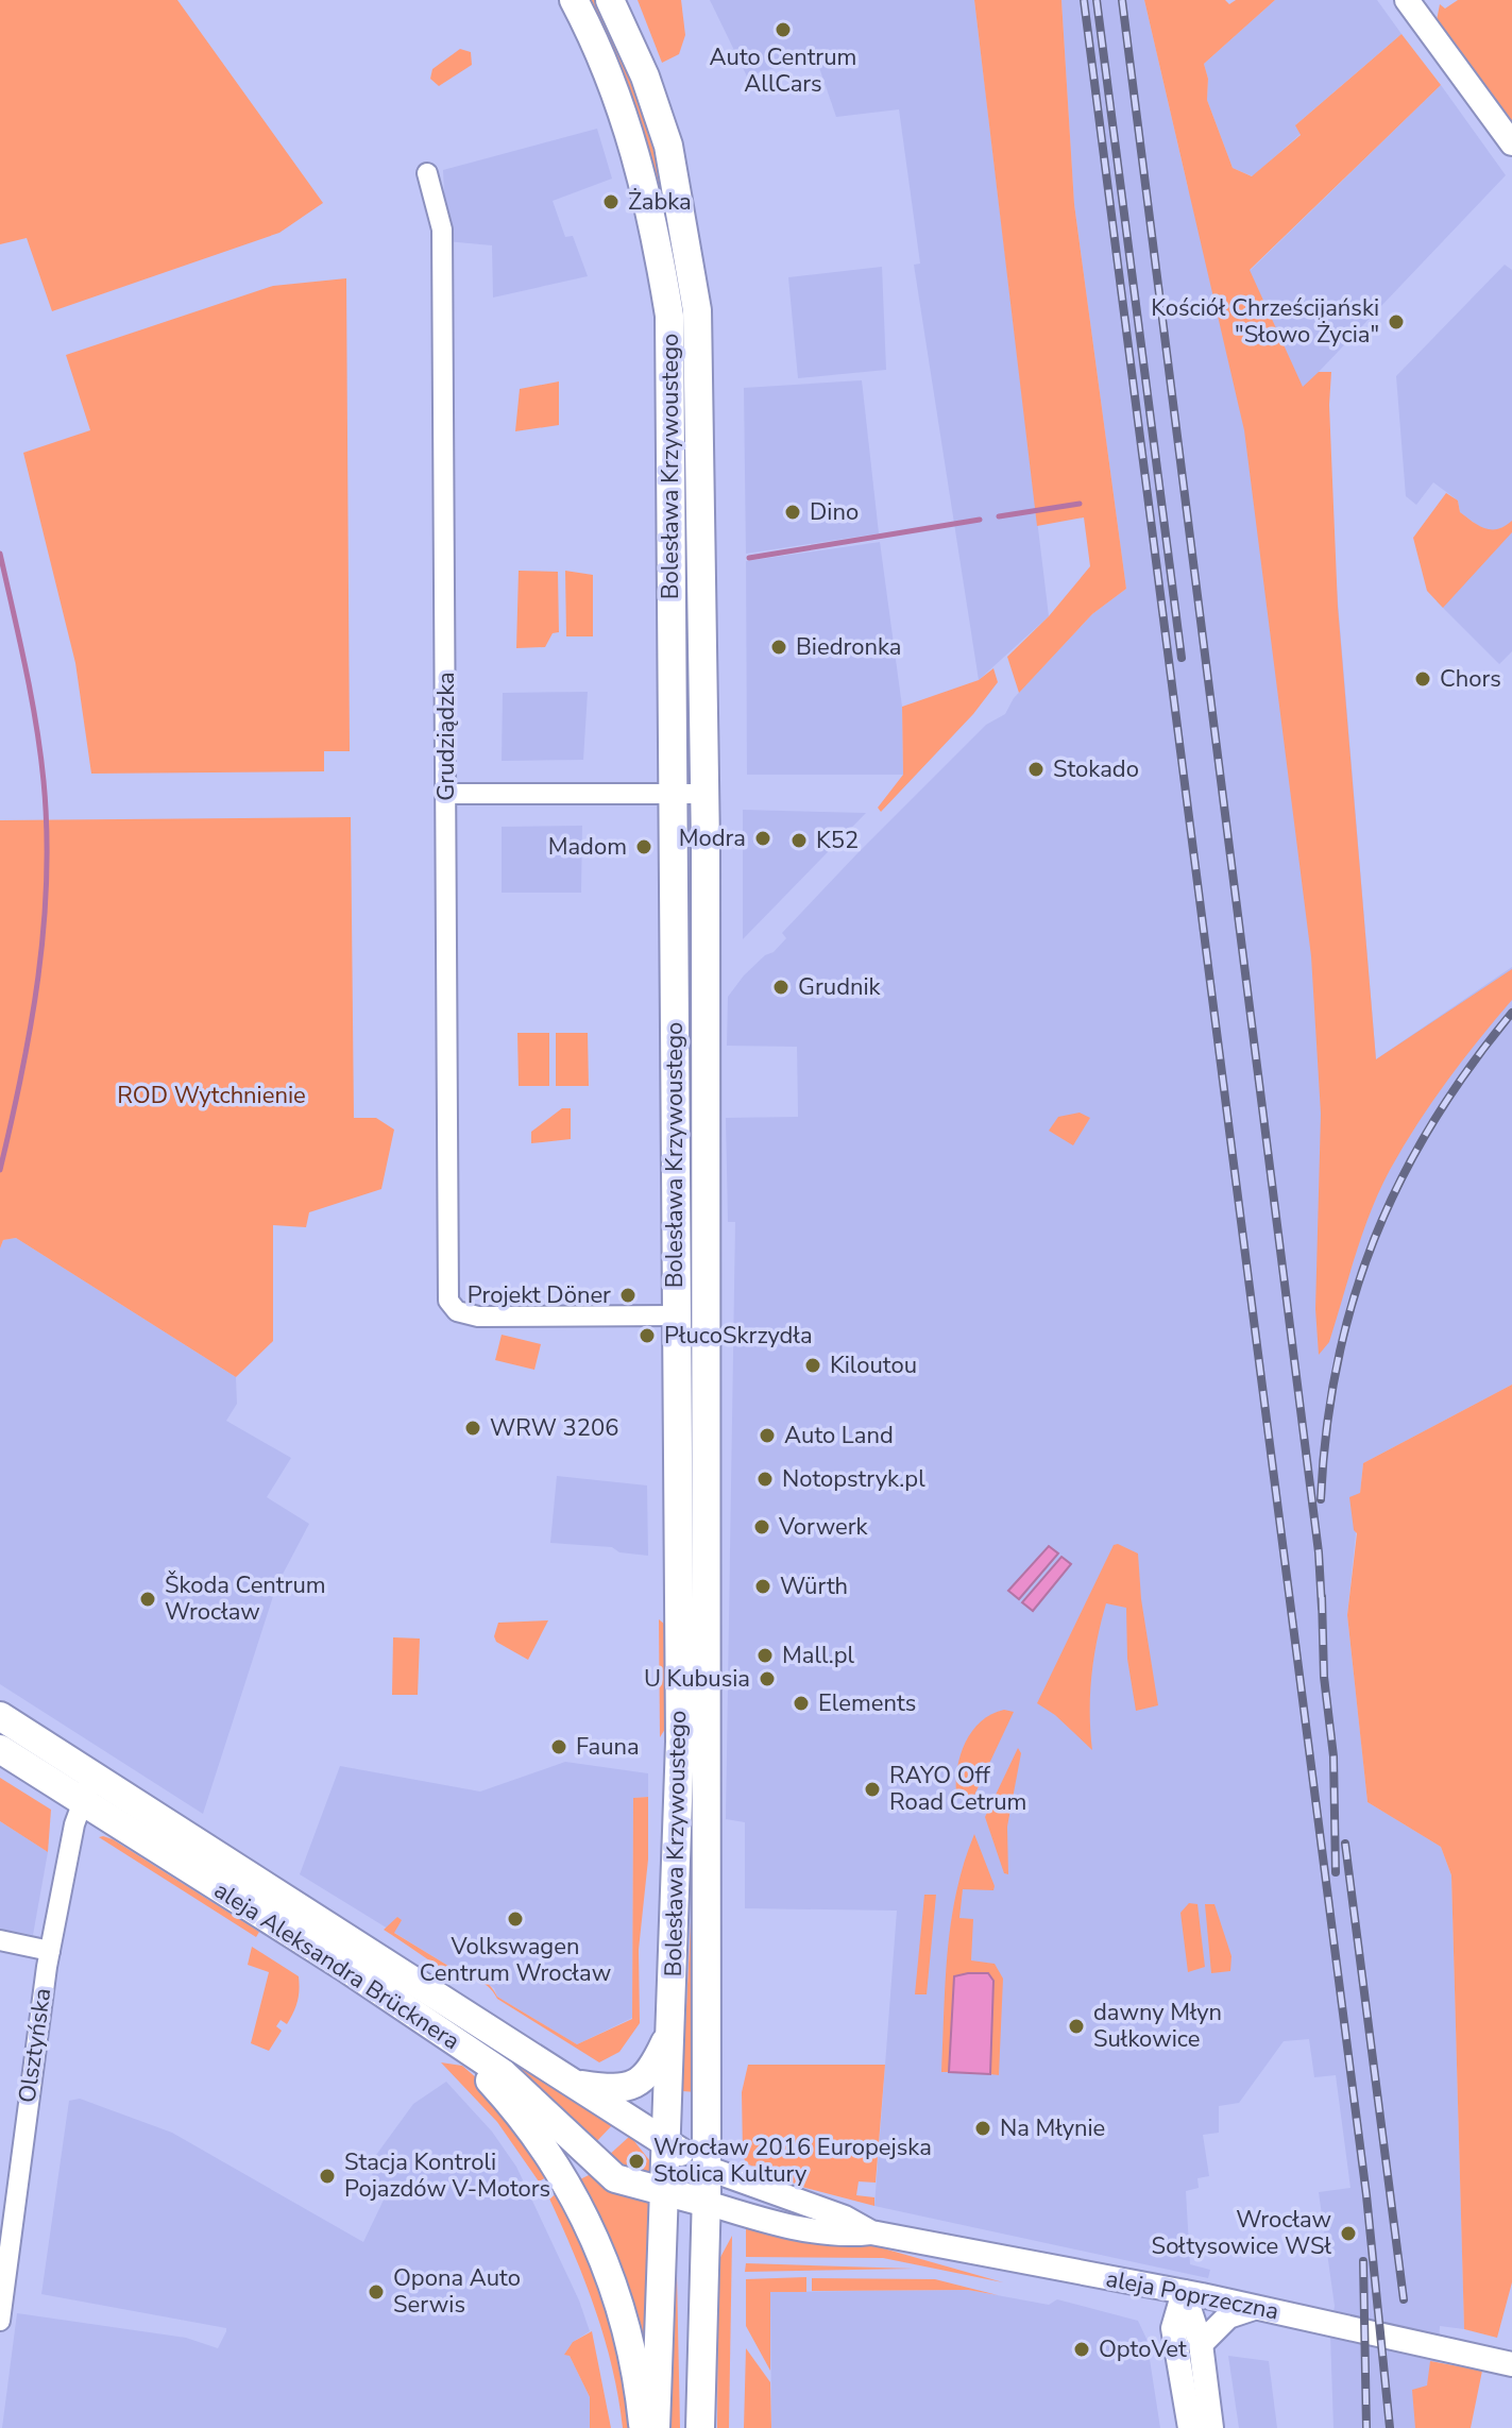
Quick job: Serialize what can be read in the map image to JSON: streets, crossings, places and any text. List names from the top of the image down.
{
  "streets": {
    "main road": ["Bolesława Krzywoustego", "aleja Aleksandra Brücknera"],
    "street": ["Grudziądzka", "Olsztyńska", "aleja Poprzeczna"]
  },
  "crossings": [
    ["Bolesława Krzywoustego", "Grudziądzka"],
    ["Bolesława Krzywoustego", "aleja Aleksandra Brücknera"],
    ["Bolesława Krzywoustego", "aleja Poprzeczna"],
    ["aleja Aleksandra Brücknera", "Olsztyńska"],
    ["aleja Aleksandra Brücknera", "aleja Poprzeczna"]
  ],
  "parks": ["ROD Wytchnienie"],
  "places": [
    "Auto Centrum AllCars",
    "Żabka",
    "Kościół Chrześcijański \"Słowo Życia\"",
    "Dino",
    "Biedronka",
    "Chors",
    "Stokado",
    "Modra",
    "K52",
    "Madom",
    "Grudnik",
    "Projekt Döner",
    "PłucoSkrzydła",
    "Kiloutou",
    "WRW 3206",
    "Auto Land",
    "Notopstryk.pl",
    "Vorwerk",
    "Würth",
    "Škoda Centrum Wrocław",
    "Mall.pl",
    "U Kubusia",
    "Elements",
    "Fauna",
    "RAYO Off Road Cetrum",
    "Volkswagen Centrum Wrocław",
    "dawny Młyn Sułkowice",
    "Na Młynie",
    "Wrocław 2016 Europejska Stolica Kultury",
    "Stacja Kontroli Pojazdów V-Motors",
    "Wrocław Sołtysowice WSł",
    "Opona Auto Serwis",
    "OptoVet"
  ]
}
